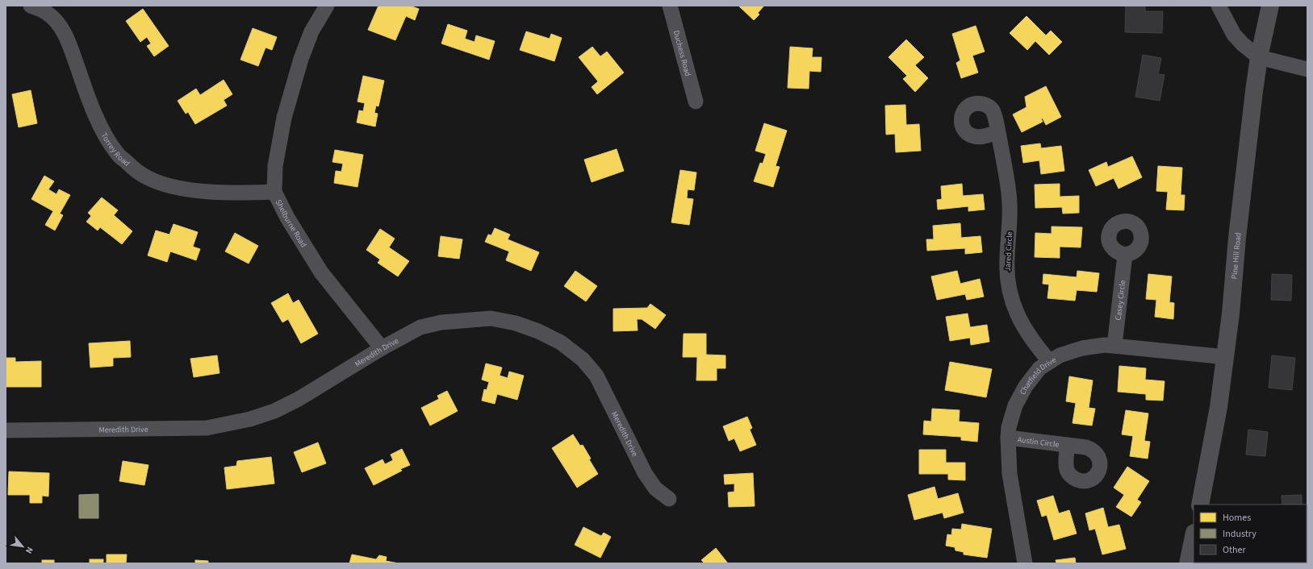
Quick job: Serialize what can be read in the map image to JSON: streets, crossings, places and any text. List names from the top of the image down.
{
  "streets": {
    "street": [
      "Duchess Road",
      "Torrey Road",
      "Shelburne Road",
      "Jared Circle",
      "Pine Hill Road",
      "Casey Circle",
      "Meredith Drive",
      "Chatfield Drive",
      "Austin Circle"
    ]
  },
  "crossings": [
    ["Torrey Road", "Shelburne Road"],
    ["Shelburne Road", "Meredith Drive"],
    ["Jared Circle", "Chatfield Drive"],
    ["Pine Hill Road", "Chatfield Drive"],
    ["Casey Circle", "Chatfield Drive"],
    ["Chatfield Drive", "Austin Circle"]
  ],
  "legend": ["Homes", "Industry", "Other"],
  "north": "bottom right"
}
